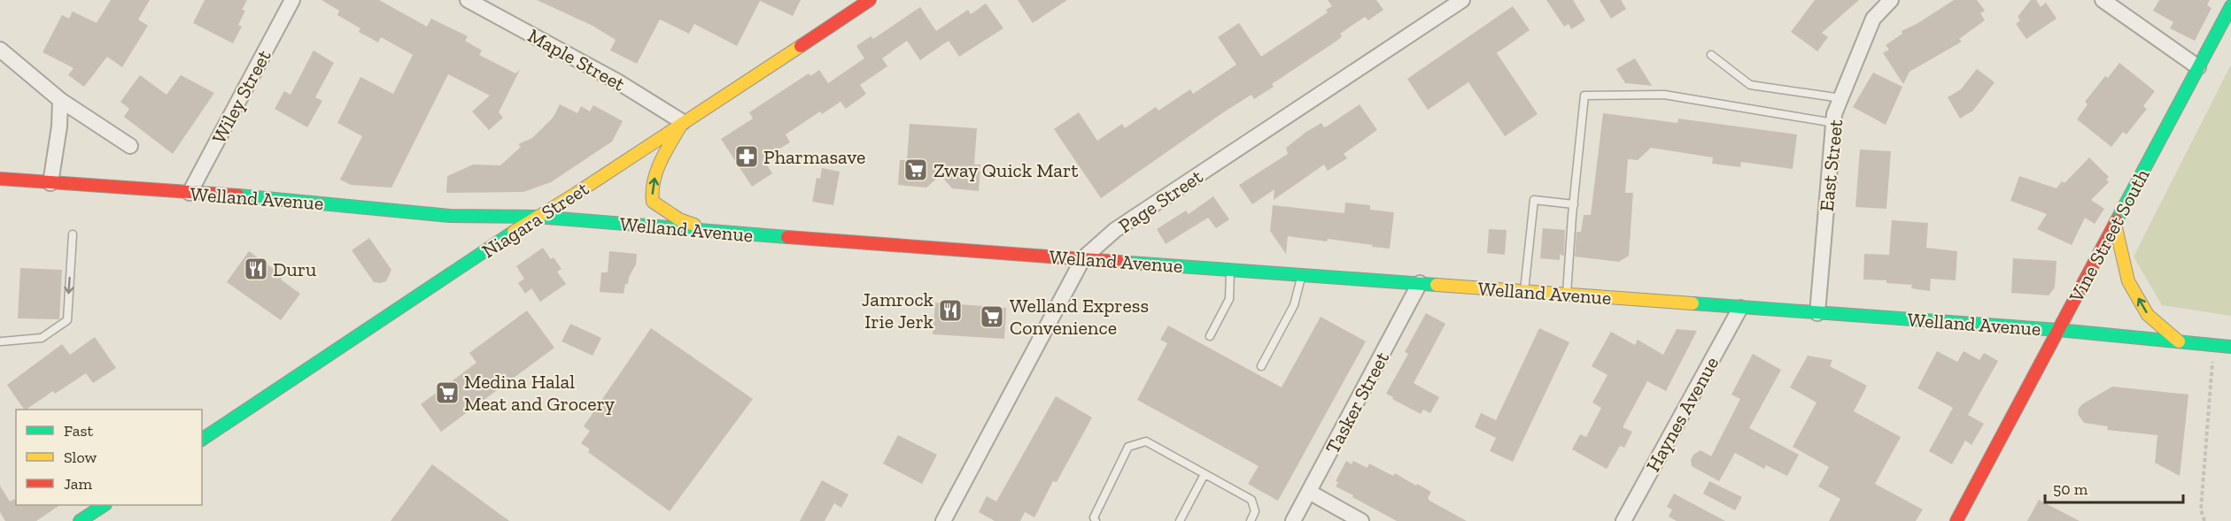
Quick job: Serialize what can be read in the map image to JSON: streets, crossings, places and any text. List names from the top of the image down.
{
  "streets": {
    "main road": ["Welland Avenue", "Niagara Street", "Vine Street South"],
    "street": [
      "Maple Street",
      "Wiley Street",
      "East Street",
      "Page Street",
      "Tasker Street",
      "Haynes Avenue"
    ]
  },
  "crossings": [
    ["Maple Street", "Niagara Street"],
    ["Wiley Street", "Welland Avenue"],
    ["East Street", "Welland Avenue"],
    ["Welland Avenue", "Page Street"],
    ["Welland Avenue", "Niagara Street"],
    ["Welland Avenue", "Vine Street South"],
    ["Welland Avenue", "Tasker Street"],
    ["Welland Avenue", "Haynes Avenue"]
  ],
  "places": {
    "pharmacy": ["Pharmasave"],
    "supermarket": ["Zway Quick Mart", "Welland Express Convenience", "Medina Halal Meat and Grocery"],
    "restaurant": ["Duru", "Jamrock Irie Jerk"]
  },
  "legend": ["Fast", "Slow", "Jam"],
  "scale_bar": "50 m"
}
